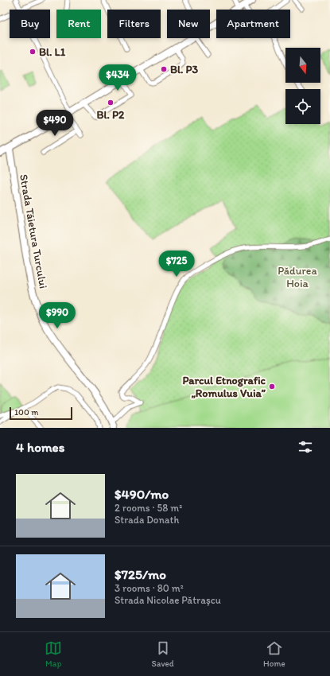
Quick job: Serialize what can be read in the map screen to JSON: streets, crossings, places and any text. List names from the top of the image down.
{
  "streets": {
    "main road": ["Strada Tăietura Turcului"]
  },
  "parks": ["Pădurea Hoia"],
  "places": [
    "Bl. L1",
    "Bl. P3",
    "Bl. P2",
    "Parcul Etnografic „Romulus Vuia”"
  ],
  "scale_bar": "100 m",
  "north": "bottom",
  "page": {
    "chip": [
      "Buy",
      "Rent",
      "Filters",
      "New",
      "Apartment"
    ],
    "price": [
      "$434",
      "$490",
      "$725",
      "$990"
    ],
    "scale": "100 m",
    "heading": "4 homes",
    "list": [
      {
        "name": "$490/mo",
        "note": "2 rooms · 58 m² · Strada Donath"
      },
      {
        "name": "$725/mo",
        "note": "3 rooms · 80 m² · Strada Nicolae Pătrașcu"
      }
    ],
    "tabs": ["Map", "Saved", "Home"]
  }
}
